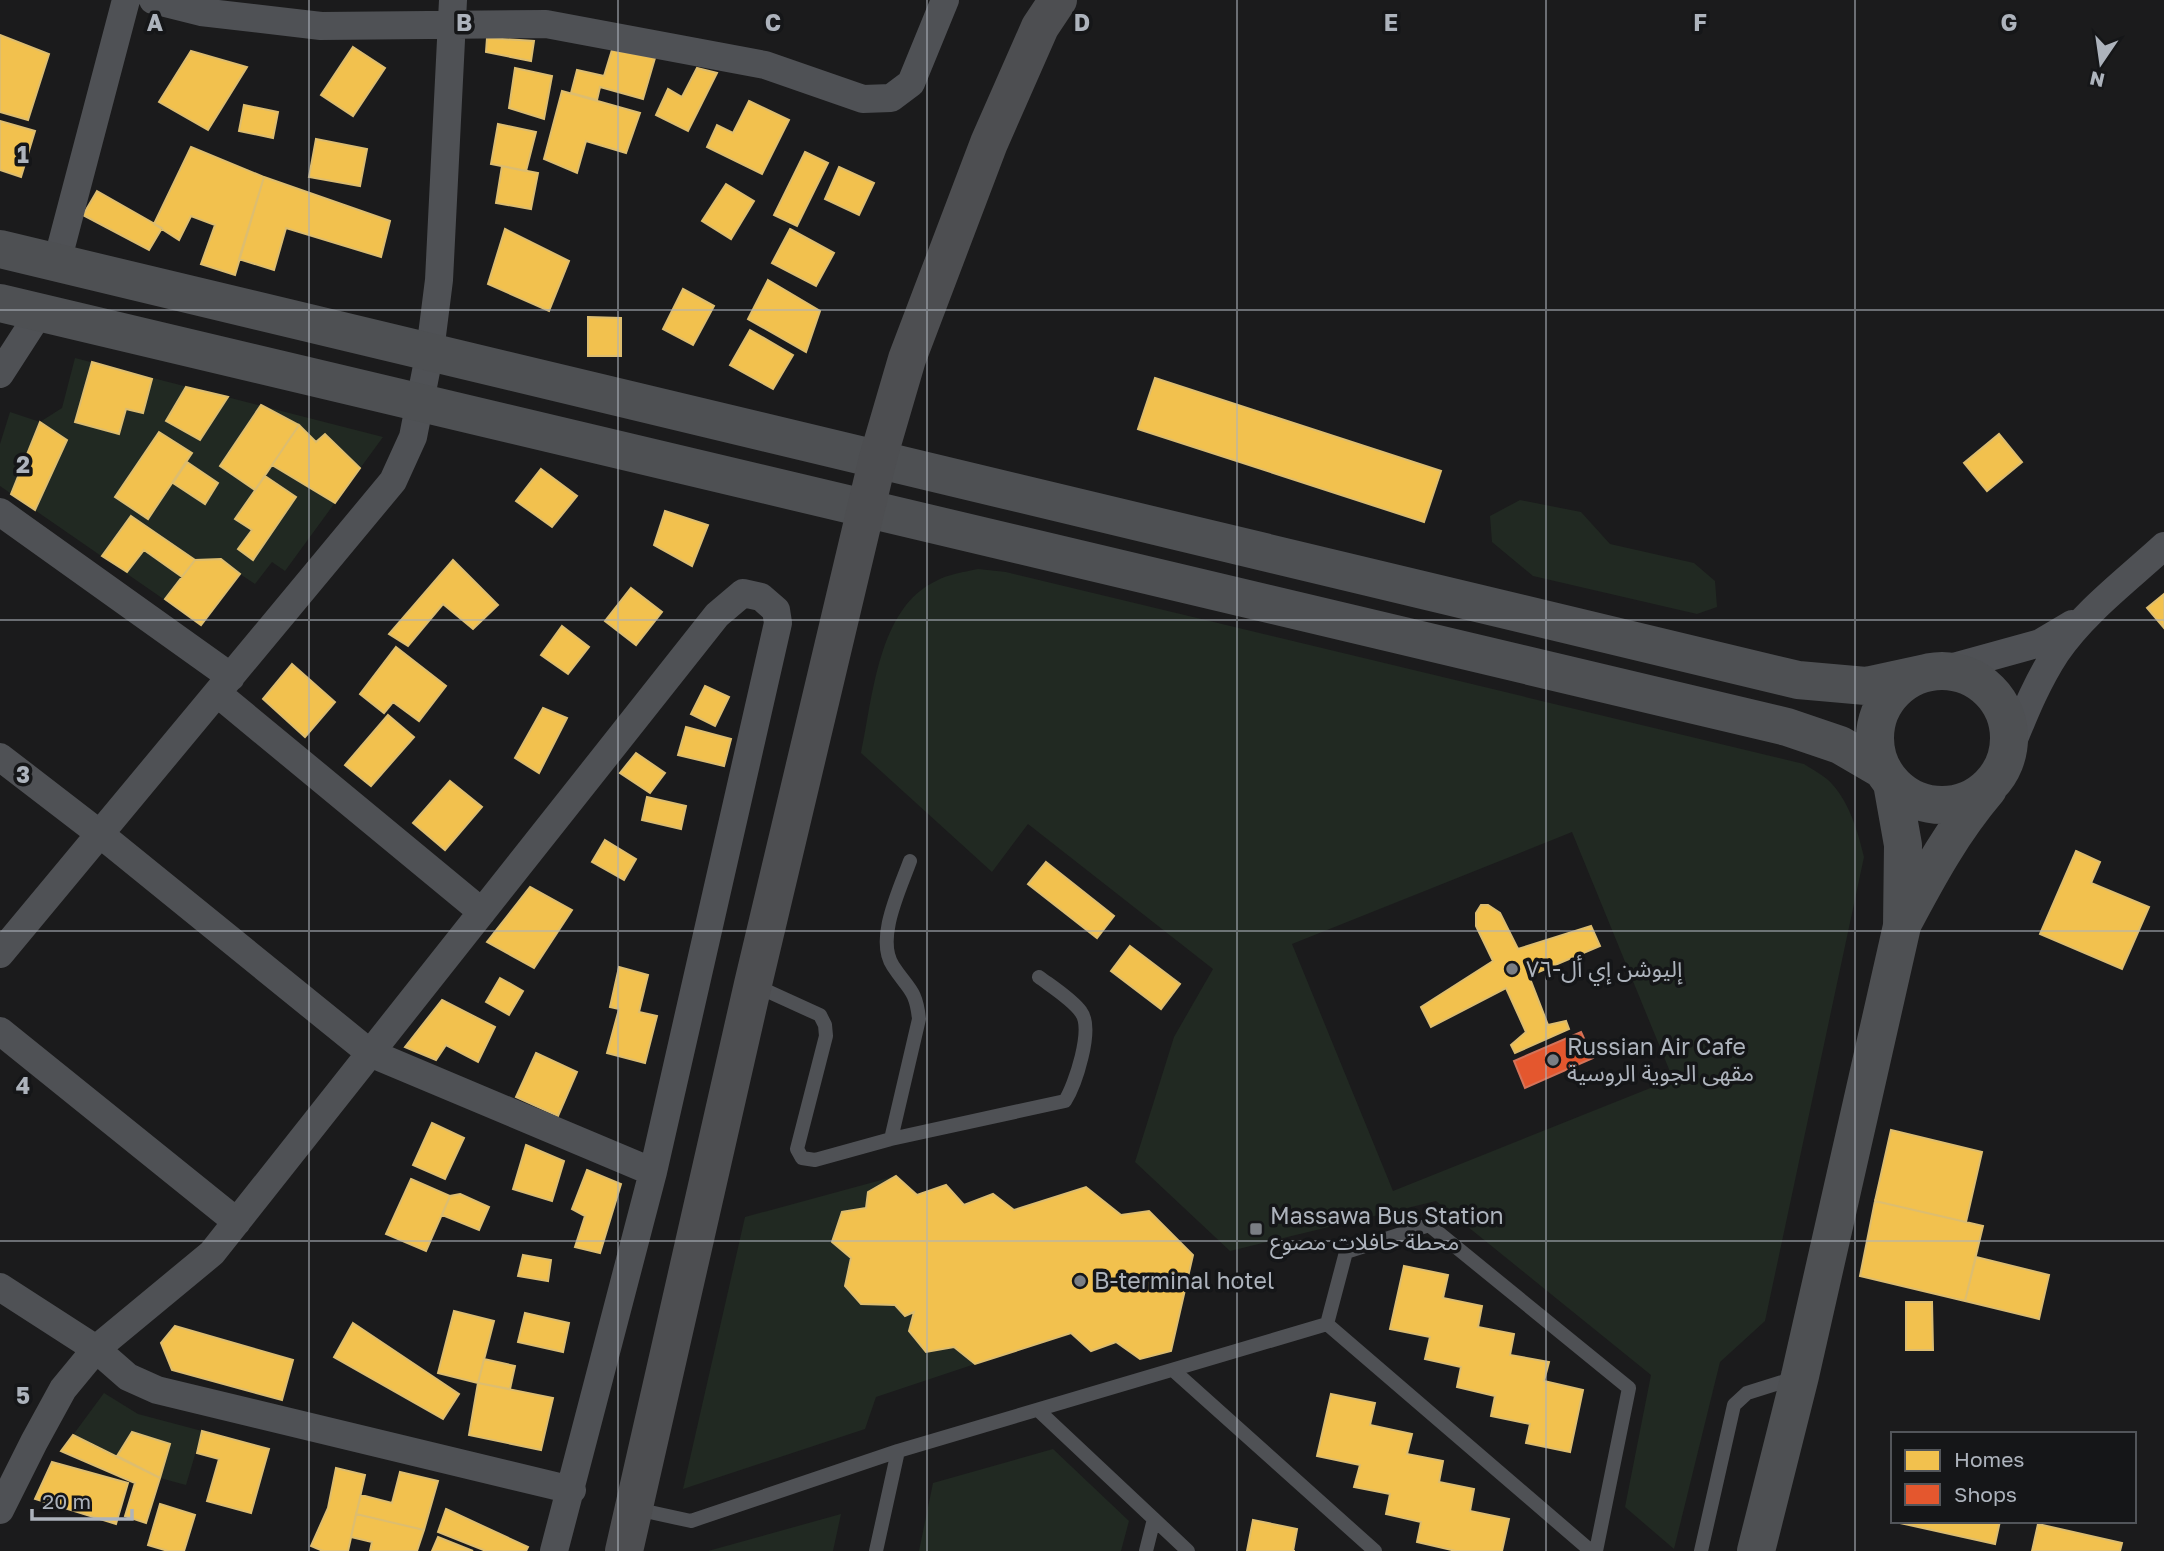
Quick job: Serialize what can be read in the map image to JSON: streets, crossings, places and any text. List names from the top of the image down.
{
  "places": {
    "other": ["إليوشن إي أل-٧٦", "Russian Air Cafe مقهى الجوية الروسية", "B-terminal hotel"],
    "transit": ["Massawa Bus Station محطة حافلات مصوع"]
  },
  "legend": ["Homes", "Shops"],
  "scale_bar": "20 m",
  "north": "bottom",
  "grid": {
    "columns": [
      "A",
      "B",
      "C",
      "D",
      "E",
      "F",
      "G"
    ],
    "rows": [
      "1",
      "2",
      "3",
      "4",
      "5"
    ]
  }
}
